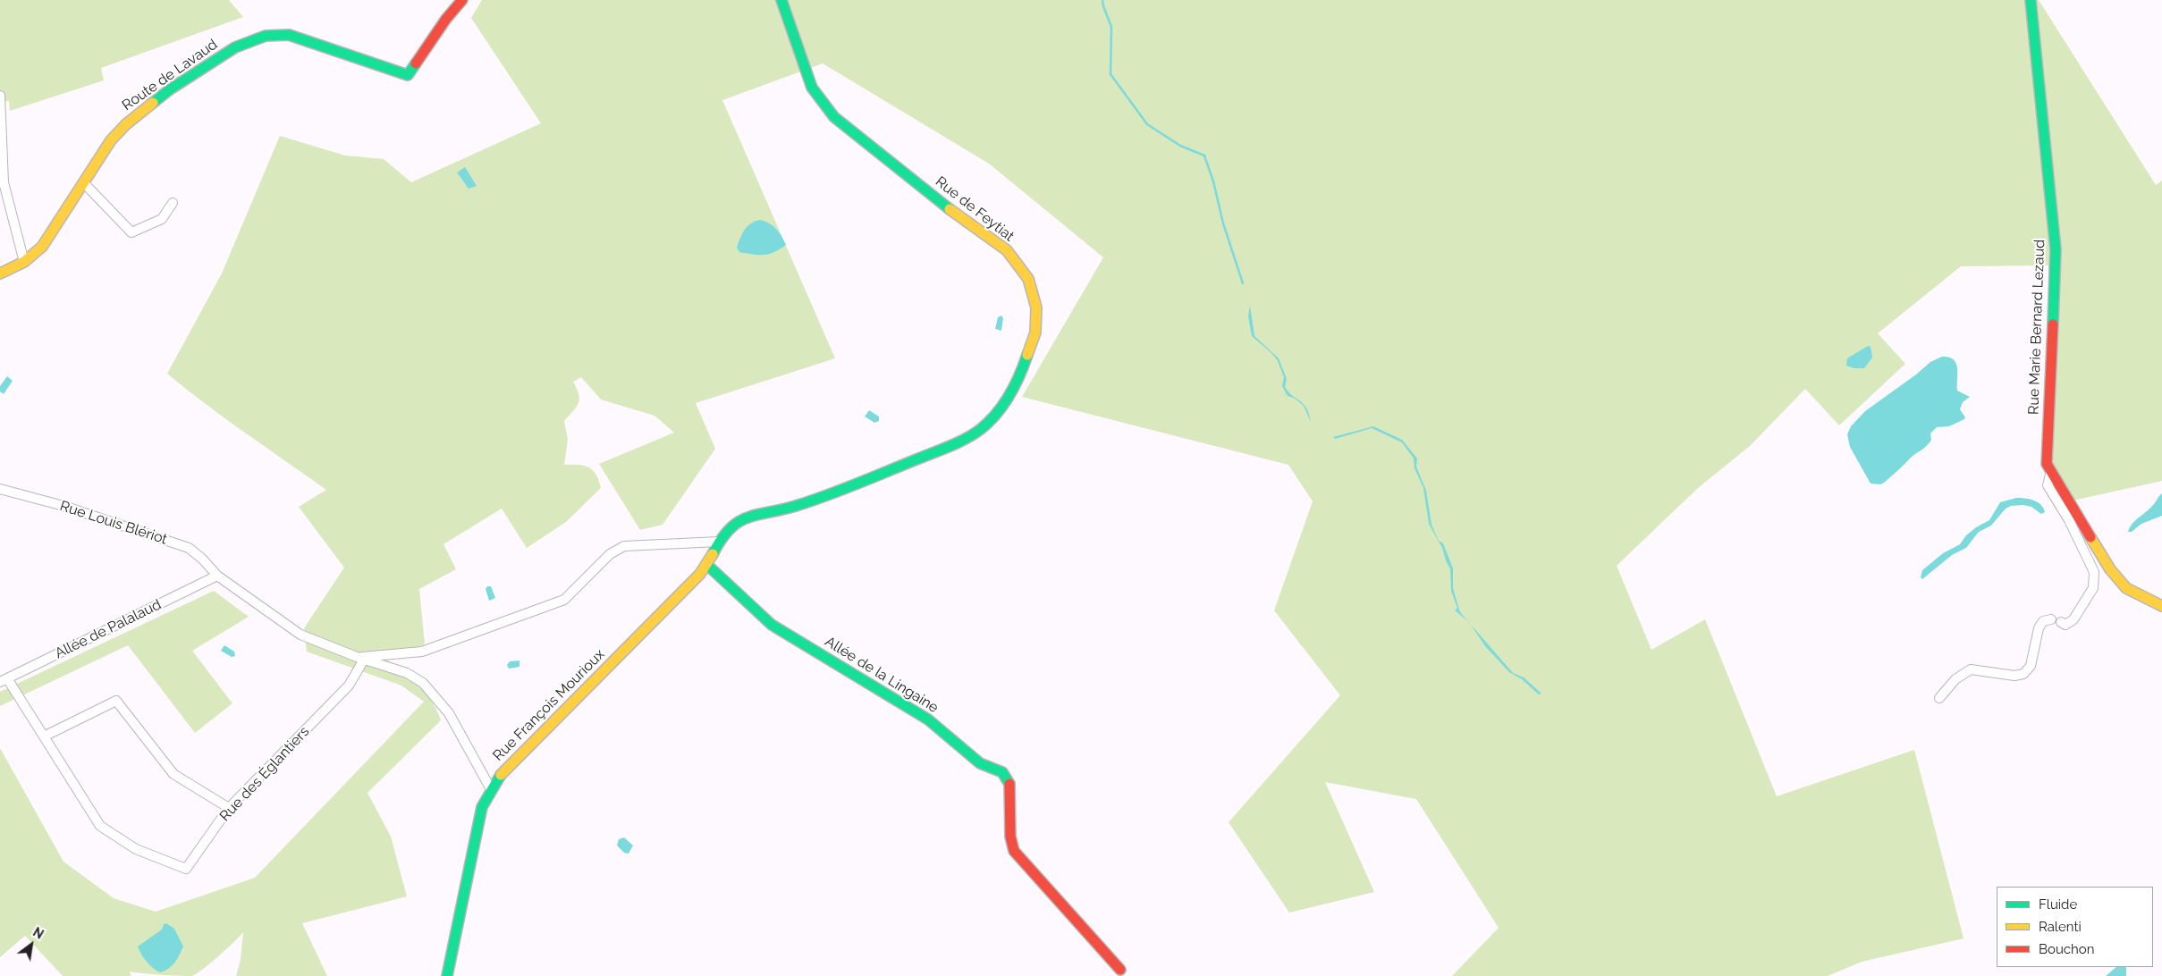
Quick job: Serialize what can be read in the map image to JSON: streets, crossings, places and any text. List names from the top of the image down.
{
  "streets": {
    "street": [
      "Route de Lavaud",
      "Rue de Feytiat",
      "Rue Marie Bernard Lezaud",
      "Rue Louis Blériot",
      "Allée de Palalaud",
      "Allée de la Lingaine",
      "Rue François Mourioux",
      "Rue des Églantiers"
    ]
  },
  "crossings": [
    ["Rue de Feytiat", "Rue François Mourioux"],
    ["Rue Louis Blériot", "Allée de Palalaud"],
    ["Rue Louis Blériot", "Rue François Mourioux"],
    ["Rue Louis Blériot", "Rue des Églantiers"],
    ["Allée de Palalaud", "Rue des Églantiers"],
    ["Allée de la Lingaine", "Rue François Mourioux"]
  ],
  "legend": ["Fluide", "Ralenti", "Bouchon"],
  "north": "top right"
}
